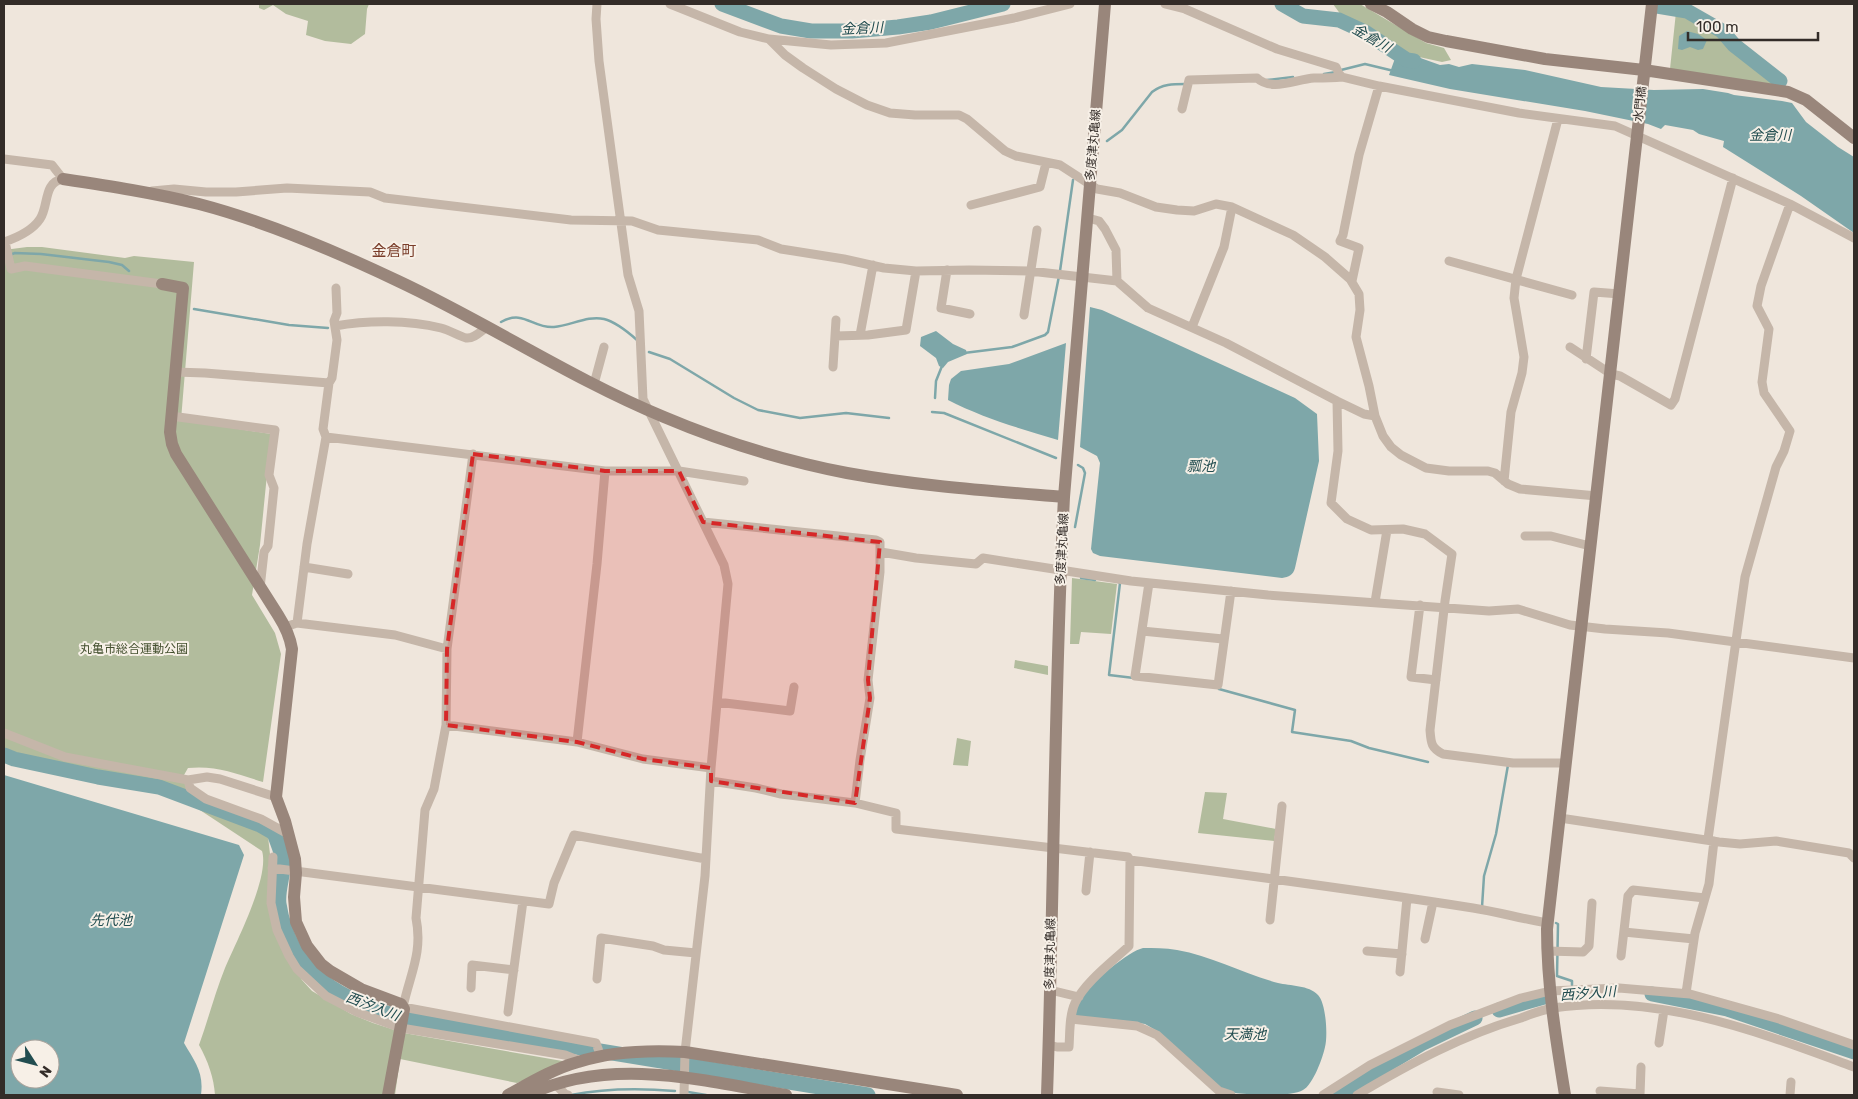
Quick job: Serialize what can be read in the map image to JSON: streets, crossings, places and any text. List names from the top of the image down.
{
  "streets": {
    "street": ["水門橋", "多度津丸亀線"]
  },
  "districts": ["金倉町"],
  "water": [
    "金倉川",
    "瓢池",
    "先代池",
    "西汐入川",
    "天満池"
  ],
  "parks": ["丸亀市総合運動公園"],
  "scale_bar": "100 m",
  "north": "bottom right"
}
